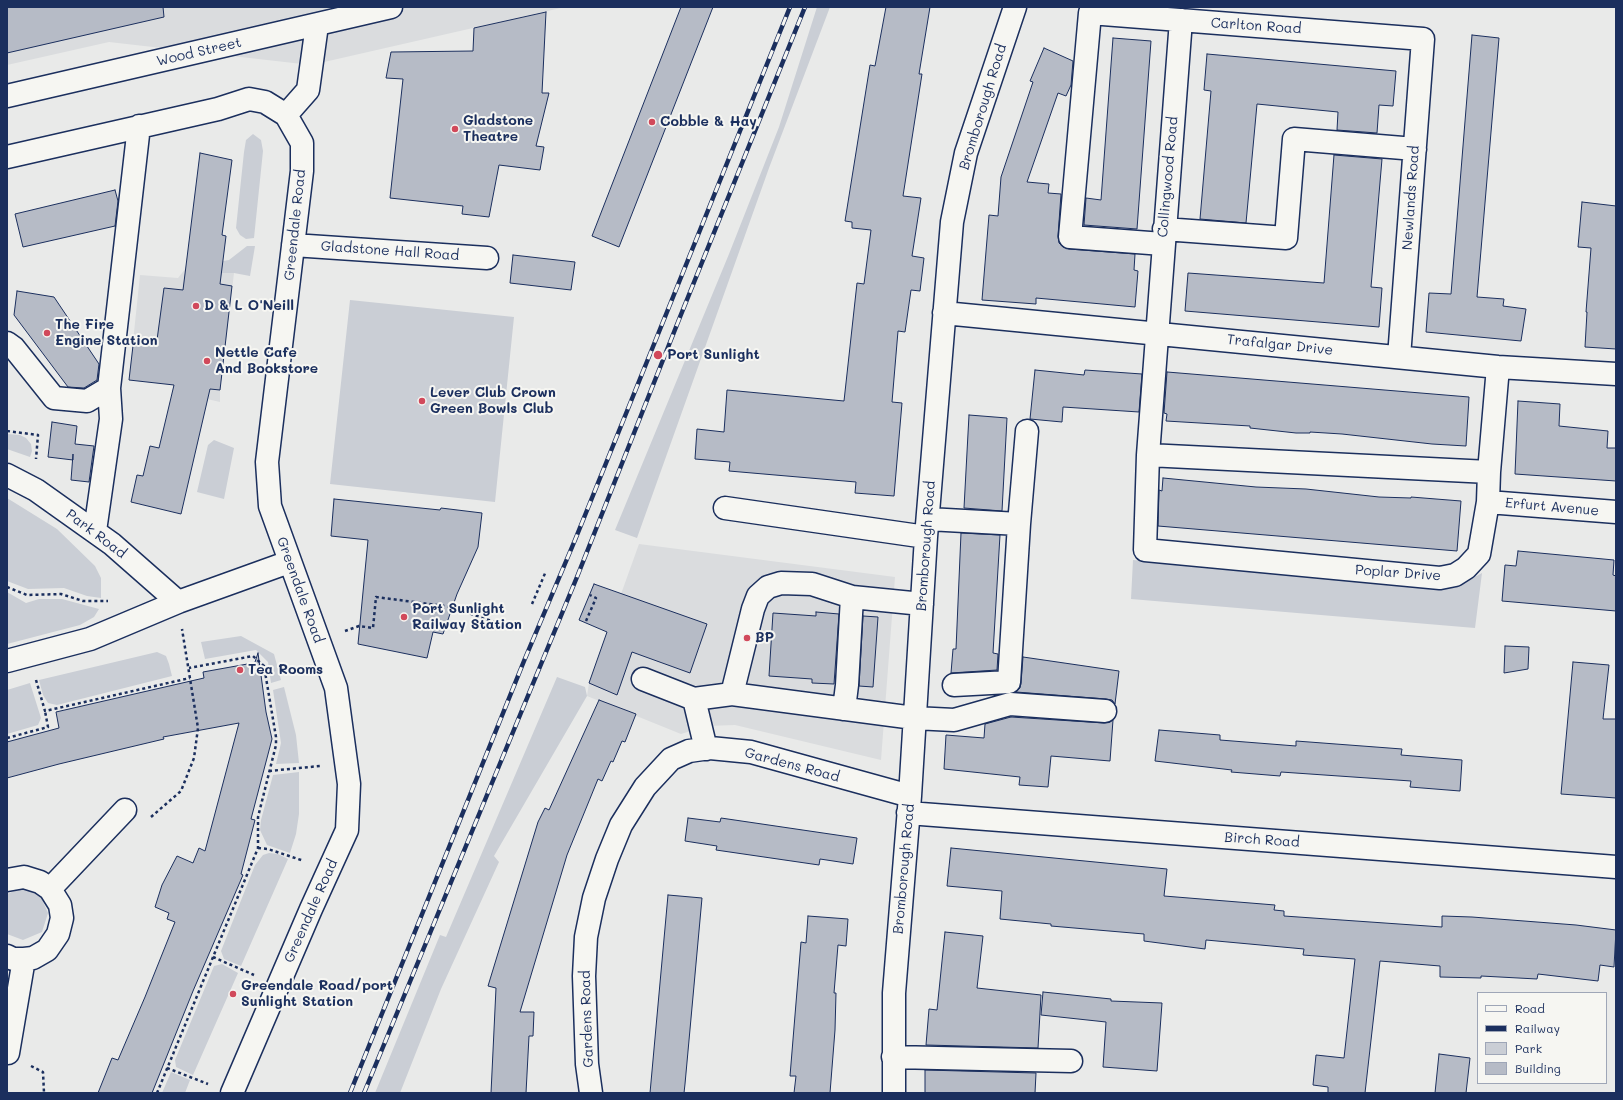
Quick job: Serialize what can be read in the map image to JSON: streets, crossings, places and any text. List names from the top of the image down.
{
  "streets": {
    "street": [
      "Carlton Road",
      "Wood Street",
      "Bromborough Road",
      "Collingwood Road",
      "Newlands Road",
      "Greendale Road",
      "Gladstone Hall Road",
      "Trafalgar Drive",
      "Erfurt Avenue",
      "Park Road",
      "Poplar Drive",
      "Gardens Road",
      "Birch Road"
    ]
  },
  "crossings": [
    ["Carlton Road", "Collingwood Road"],
    ["Carlton Road", "Newlands Road"],
    ["Bromborough Road", "Trafalgar Drive"],
    ["Bromborough Road", "Gardens Road"],
    ["Bromborough Road", "Birch Road"],
    ["Collingwood Road", "Trafalgar Drive"],
    ["Collingwood Road", "Poplar Drive"],
    ["Newlands Road", "Trafalgar Drive"],
    ["Greendale Road", "Gladstone Hall Road"],
    ["Trafalgar Drive", "Poplar Drive"],
    ["Erfurt Avenue", "Poplar Drive"],
    ["Gardens Road", "Birch Road"]
  ],
  "places": [
    "Cobble & Hay",
    "Gladstone Theatre",
    "D & L O'Neill",
    "The Fire Engine Station",
    "Port Sunlight",
    "Nettle Cafe And Bookstore",
    "Lever Club Crown Green Bowls Club",
    "Port Sunlight Railway Station",
    "BP",
    "Tea Rooms",
    "Greendale Road/port Sunlight Station"
  ],
  "legend": [
    "Road",
    "Railway",
    "Park",
    "Building"
  ]
}
